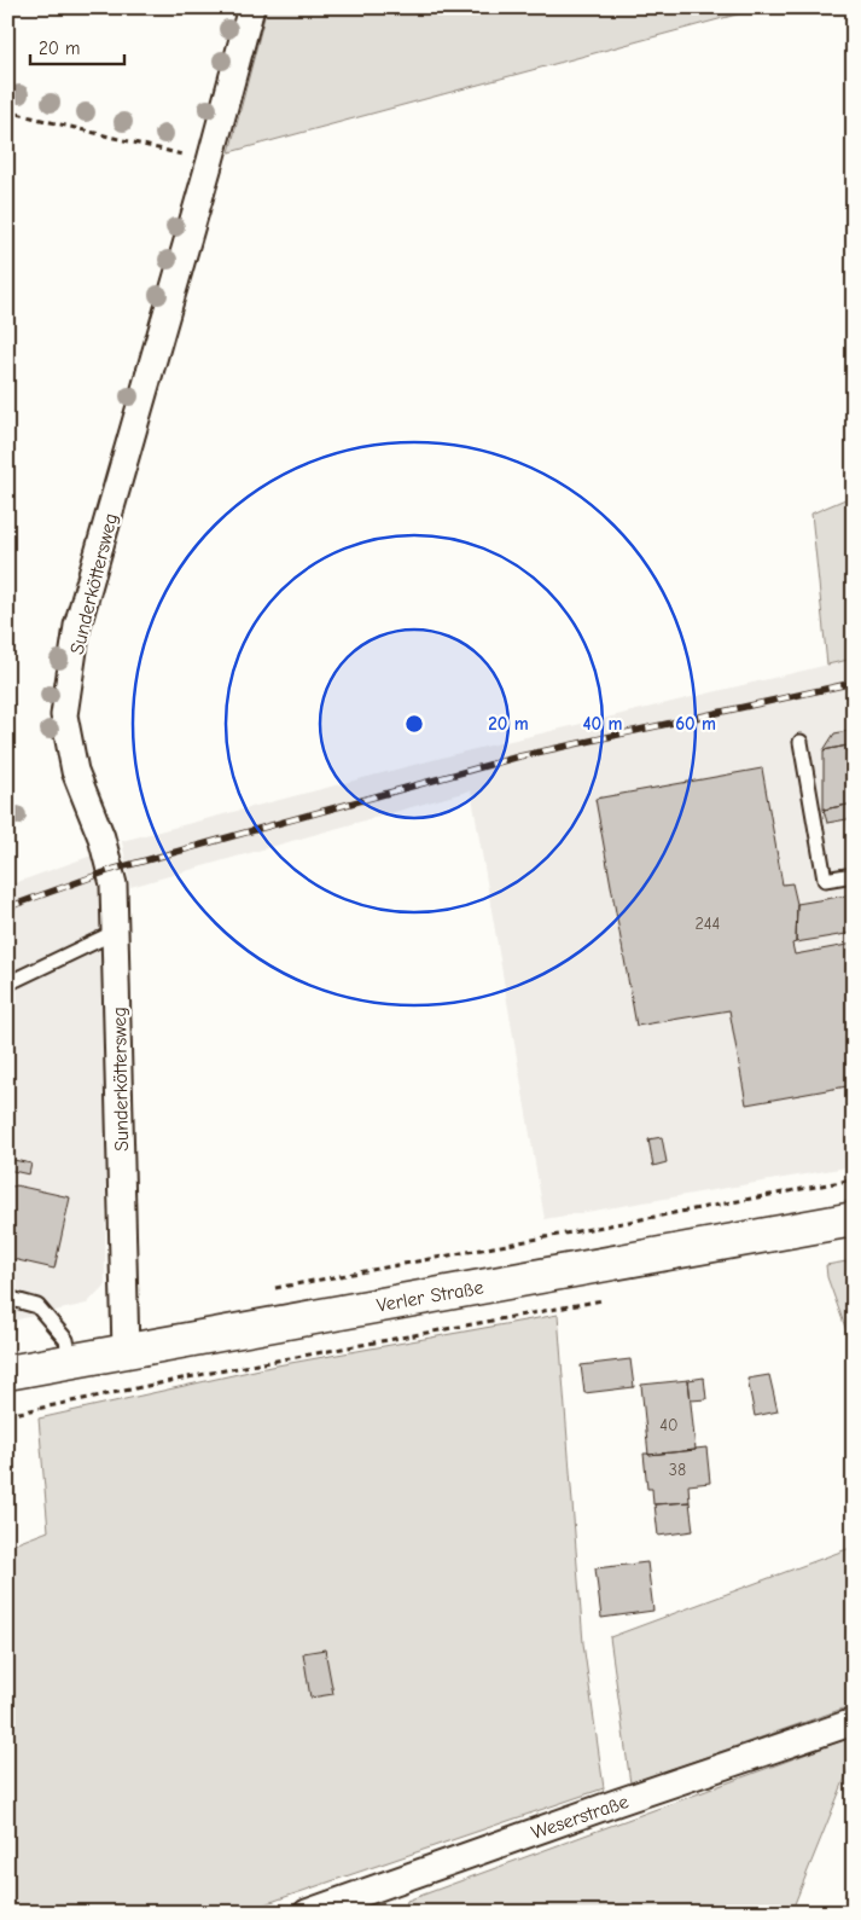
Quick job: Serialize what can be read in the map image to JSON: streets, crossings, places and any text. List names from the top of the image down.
{
  "streets": {
    "main road": ["Verler Straße"],
    "street": ["Sunderköttersweg", "Weserstraße"]
  },
  "crossings": [
    ["Sunderköttersweg", "Verler Straße"]
  ],
  "house_numbers": ["244", "40", "38"],
  "scale_bar": "20 m",
  "rings": ["20 m", "40 m", "60 m"]
}
